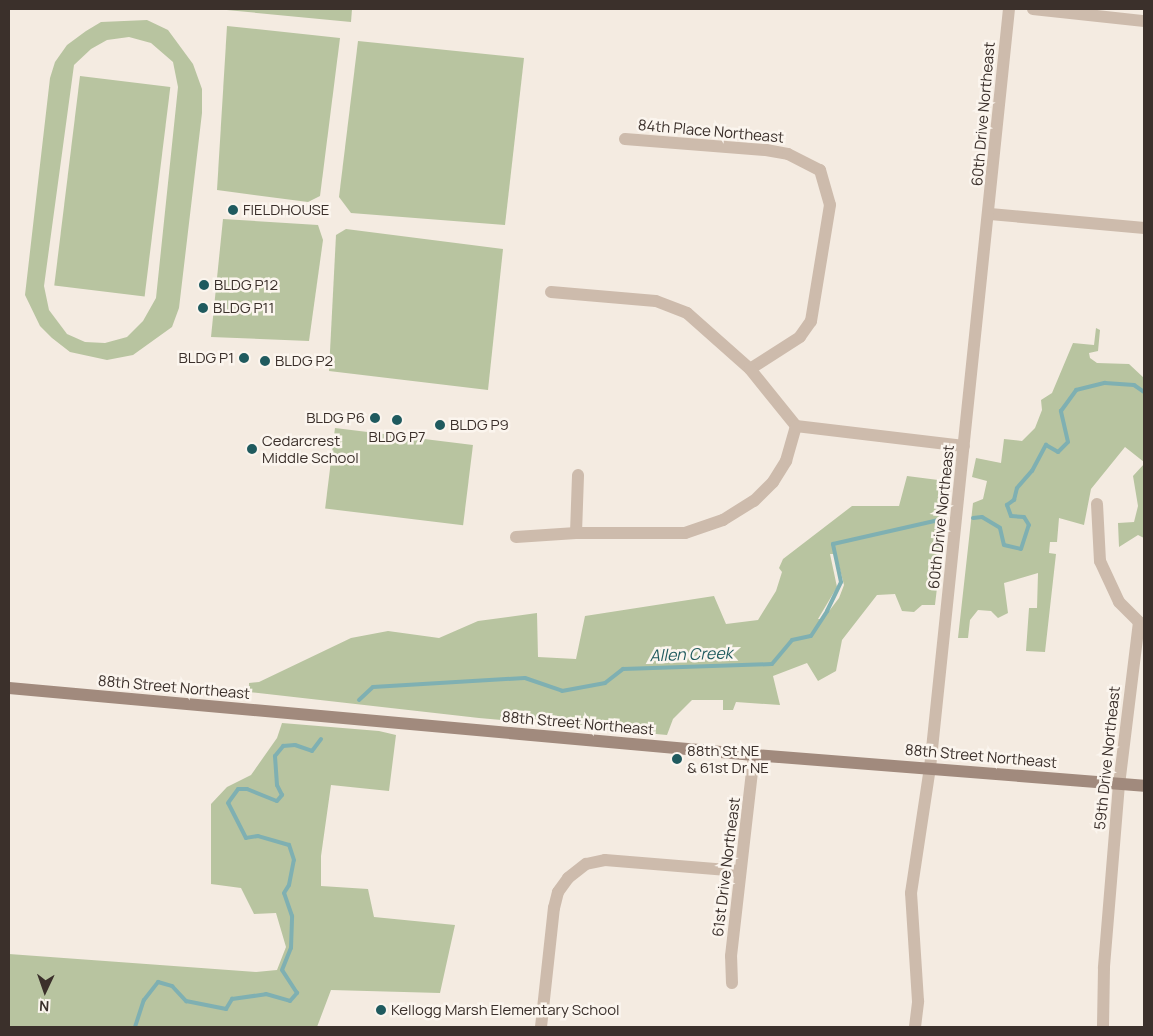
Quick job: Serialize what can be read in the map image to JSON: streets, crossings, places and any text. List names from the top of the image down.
{
  "streets": {
    "main road": ["88th Street Northeast"],
    "street": [
      "60th Drive Northeast",
      "84th Place Northeast",
      "59th Drive Northeast",
      "61st Drive Northeast"
    ]
  },
  "crossings": [
    ["60th Drive Northeast", "88th Street Northeast"],
    ["88th Street Northeast", "59th Drive Northeast"],
    ["88th Street Northeast", "61st Drive Northeast"]
  ],
  "water": ["Allen Creek"],
  "places": [
    "FIELDHOUSE",
    "BLDG P12",
    "BLDG P11",
    "BLDG P1",
    "BLDG P2",
    "BLDG P6",
    "BLDG P7",
    "BLDG P9",
    "Cedarcrest Middle School",
    "88th St NE & 61st Dr NE",
    "Kellogg Marsh Elementary School"
  ],
  "north": "bottom"
}
